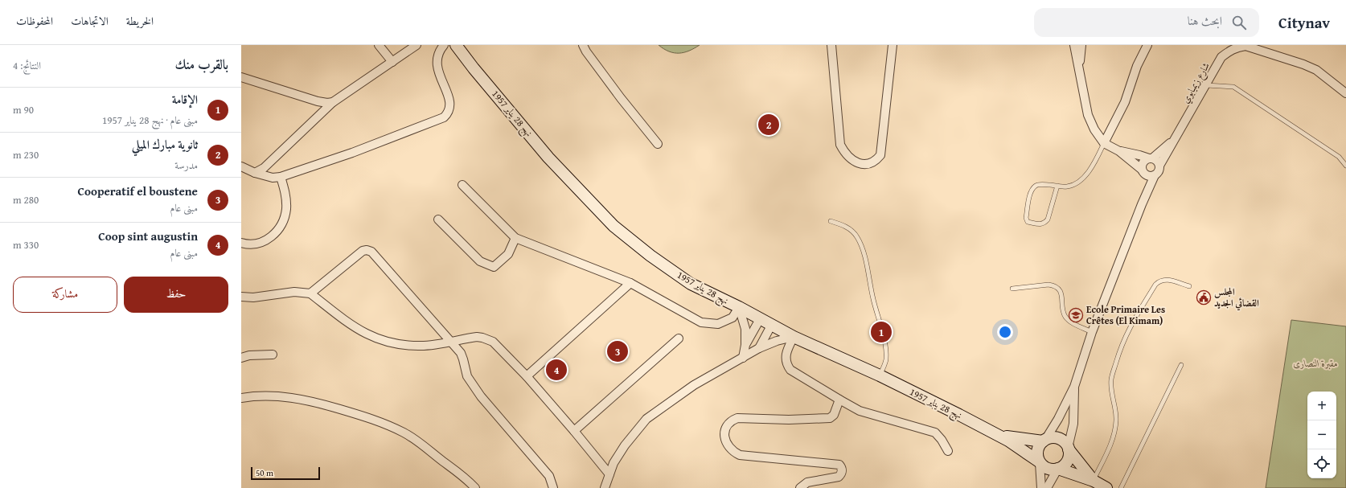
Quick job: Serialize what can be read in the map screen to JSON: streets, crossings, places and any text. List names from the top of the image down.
{
  "streets": {
    "street": ["شارع زيمبابوي", "نهج 28 يناير 1957"]
  },
  "parks": ["مقبرة النصارى"],
  "places": {
    "public building": ["المجلس القضائي الجديد"],
    "school or university": ["Ecole Primaire Les Crêtes (El Kimam)"]
  },
  "scale_bar": "50 m",
  "page": {
    "header": "Citynav",
    "search": "ابحث هنا",
    "nav": ["الخريطة", "الاتجاهات", "المحفوظات"],
    "heading": ["بالقرب منك", "النتائج: 4"],
    "list": [
      {
        "mark": "1",
        "name": "الإقامة",
        "note": "مبنى عام · نهج 28 يناير 1957",
        "value": "90 m"
      },
      {
        "mark": "2",
        "name": "ثانوية مبارك الميلي",
        "note": "مدرسة",
        "value": "230 m"
      },
      {
        "mark": "3",
        "name": "Cooperatif el boustene",
        "note": "مبنى عام",
        "value": "280 m"
      },
      {
        "mark": "4",
        "name": "Coop sint augustin",
        "note": "مبنى عام",
        "value": "330 m"
      }
    ],
    "pins": [
      "2",
      "1",
      "3",
      "4"
    ],
    "buttons": ["حفظ", "مشاركة"],
    "map_buttons": ["+", "−"],
    "scale": "50 m"
  }
}
